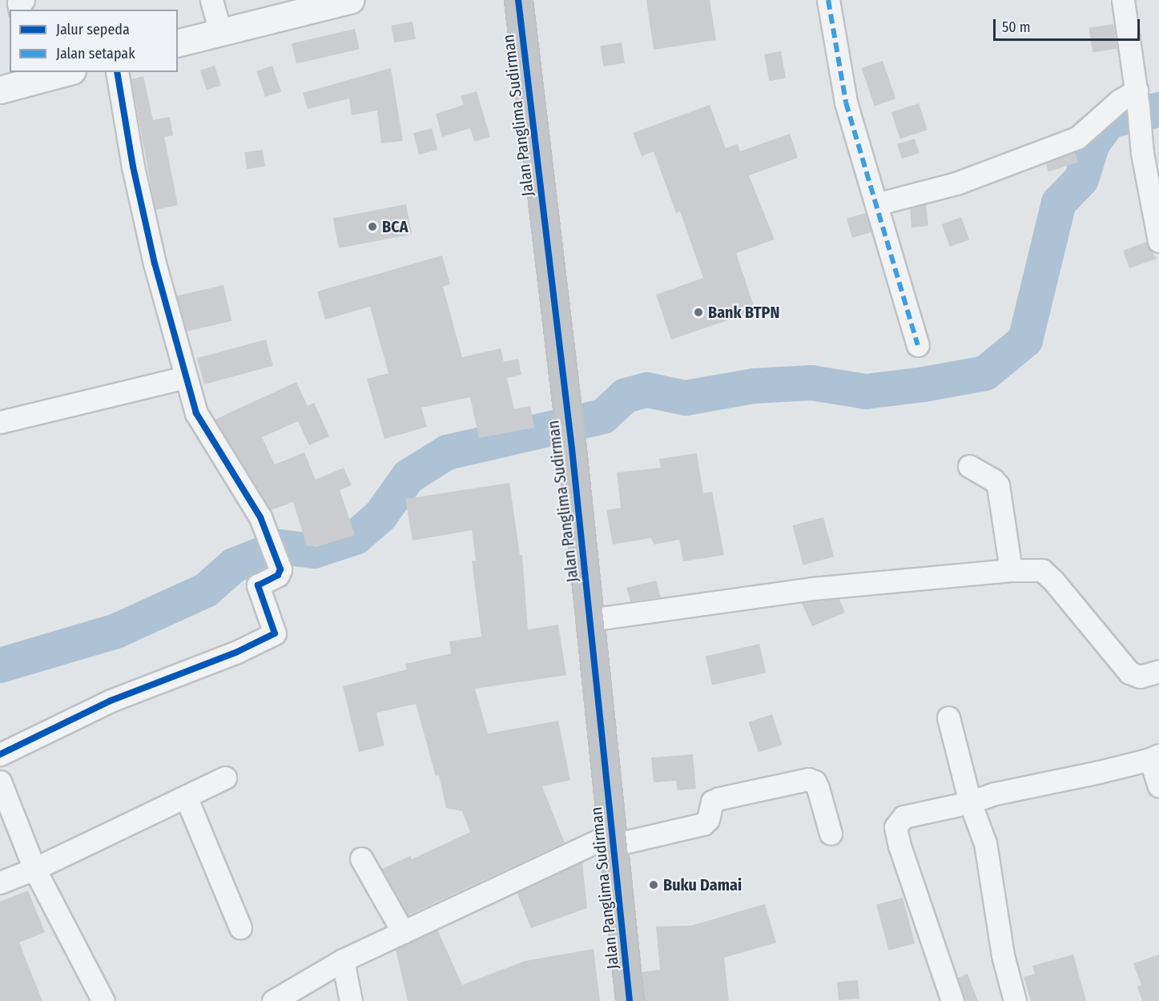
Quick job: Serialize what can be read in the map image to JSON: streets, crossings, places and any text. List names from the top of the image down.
{
  "streets": {
    "main road": ["Jalan Panglima Sudirman"]
  },
  "places": ["BCA", "Bank BTPN", "Buku Damai"],
  "legend": ["Jalur sepeda", "Jalan setapak"],
  "scale_bar": "50 m"
}
